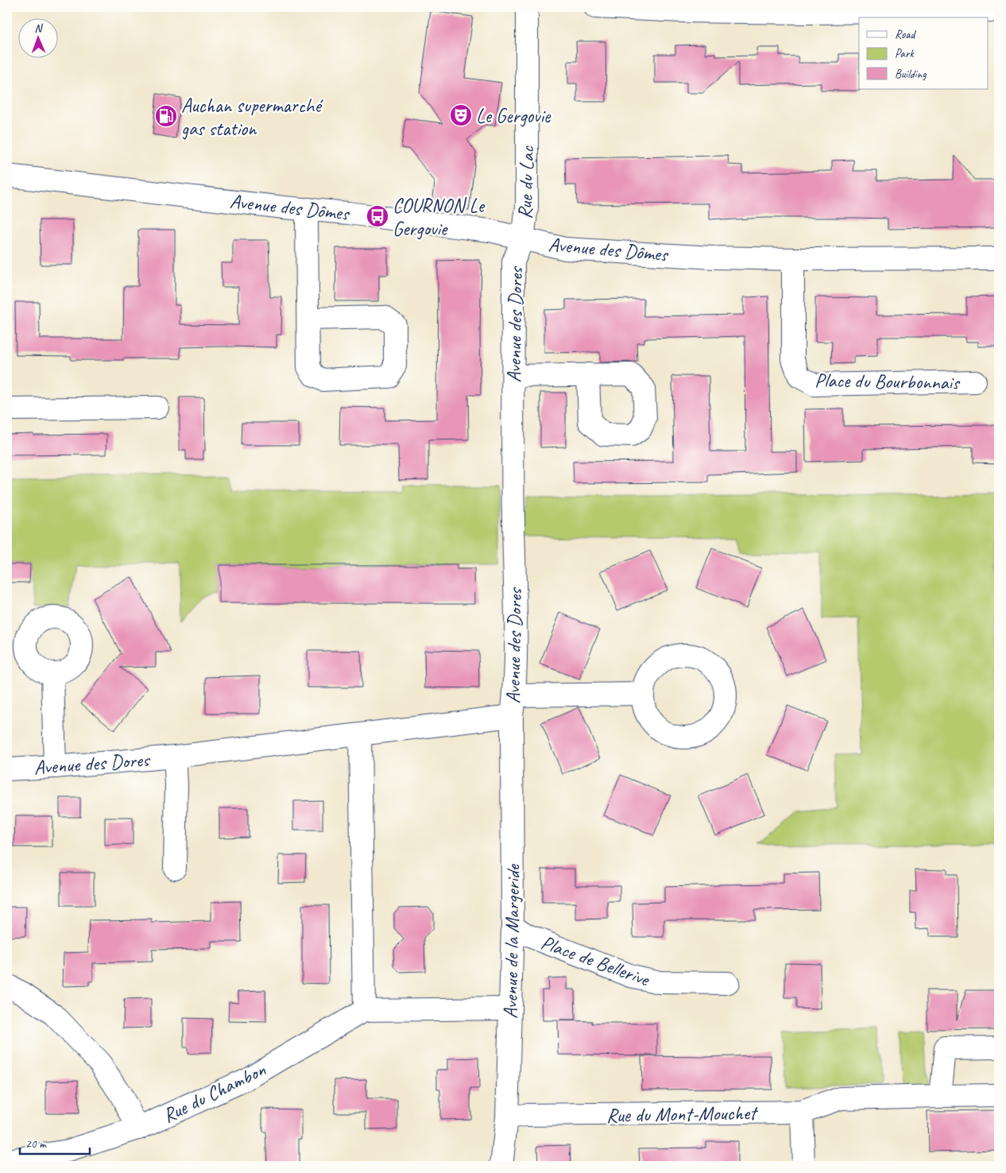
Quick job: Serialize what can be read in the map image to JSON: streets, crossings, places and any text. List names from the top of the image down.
{
  "streets": {
    "street": [
      "Rue du Lac",
      "Avenue des Dômes",
      "Avenue des Dores",
      "Place du Bourbonnais",
      "Avenue de la Margeride",
      "Place de Bellerive",
      "Rue du Chambon",
      "Rue du Mont-Mouchet"
    ]
  },
  "crossings": [
    ["Rue du Lac", "Avenue des Dômes"],
    ["Rue du Lac", "Avenue des Dores"],
    ["Avenue des Dômes", "Avenue des Dores"],
    ["Avenue des Dômes", "Place du Bourbonnais"],
    ["Avenue des Dores", "Avenue de la Margeride"],
    ["Avenue de la Margeride", "Place de Bellerive"],
    ["Avenue de la Margeride", "Rue du Chambon"],
    ["Avenue de la Margeride", "Rue du Mont-Mouchet"]
  ],
  "places": {
    "theatre": ["Le Gergovie"],
    "fuel station": ["Auchan supermarché gas station"],
    "bus stop": ["COURNON Le Gergovie"]
  },
  "legend": ["Road", "Park", "Building"],
  "scale_bar": "20 m",
  "north": "top"
}
